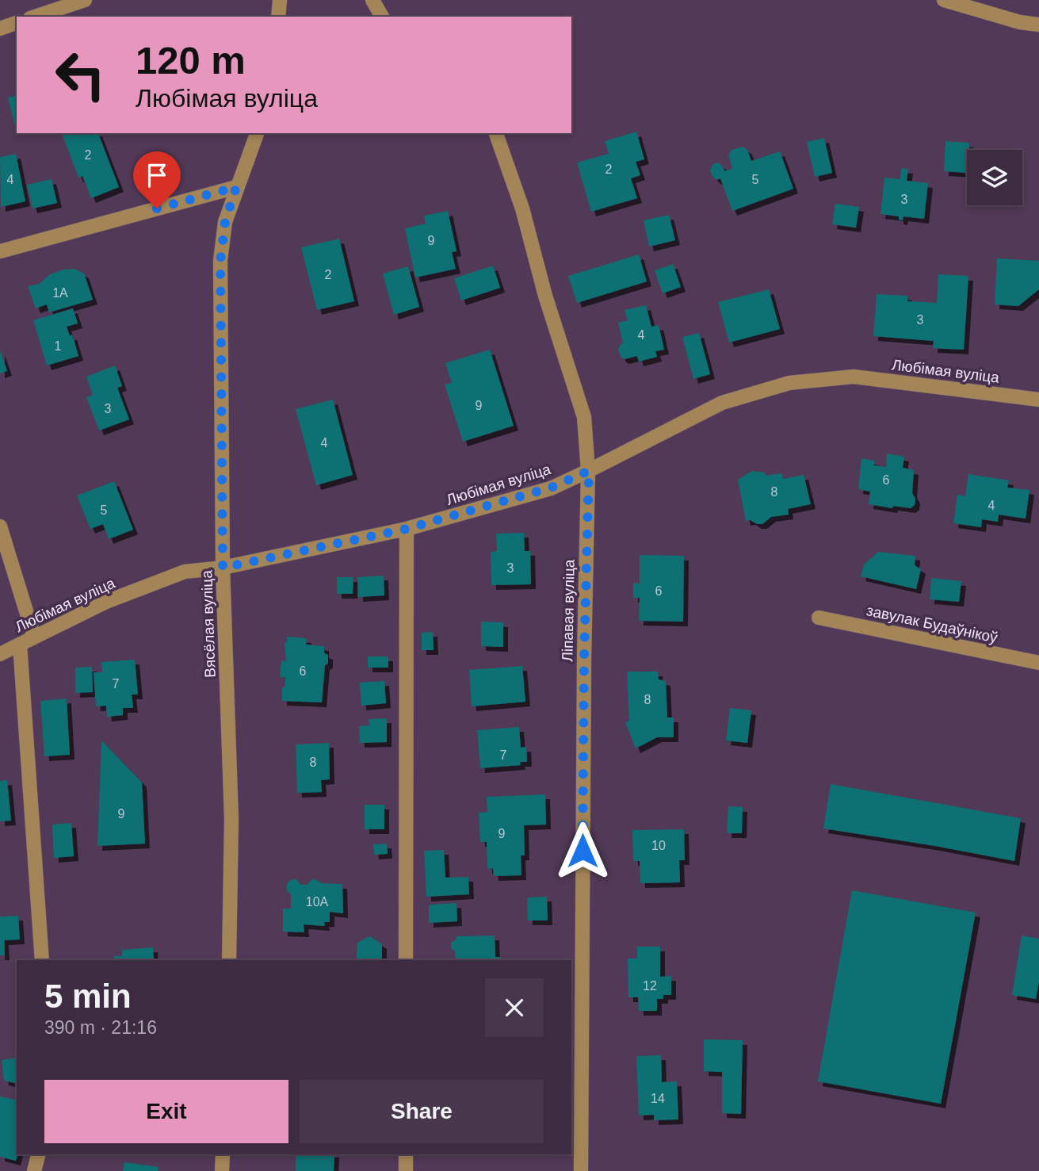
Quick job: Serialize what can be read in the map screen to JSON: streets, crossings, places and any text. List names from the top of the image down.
{
  "streets": {
    "street": [
      "Любімая вуліца",
      "Ліпавая вуліца",
      "Вясёлая вуліца",
      "завулак Будаўнікоў"
    ]
  },
  "crossings": [
    ["Любімая вуліца", "Ліпавая вуліца"],
    ["Любімая вуліца", "Вясёлая вуліца"]
  ],
  "house_numbers": [
    "2",
    "2",
    "4",
    "5",
    "3",
    "9",
    "2",
    "1А",
    "3",
    "4",
    "1",
    "9",
    "3",
    "4",
    "6",
    "8",
    "4",
    "5",
    "3",
    "6",
    "6",
    "7",
    "8",
    "7",
    "8",
    "9",
    "9",
    "10",
    "10А",
    "12",
    "14"
  ],
  "page": {
    "turn": ["120 m", "Любімая вуліца"],
    "heading": ["5 min", "390 m · 21:16"],
    "buttons": ["Exit", "Share"]
  }
}
